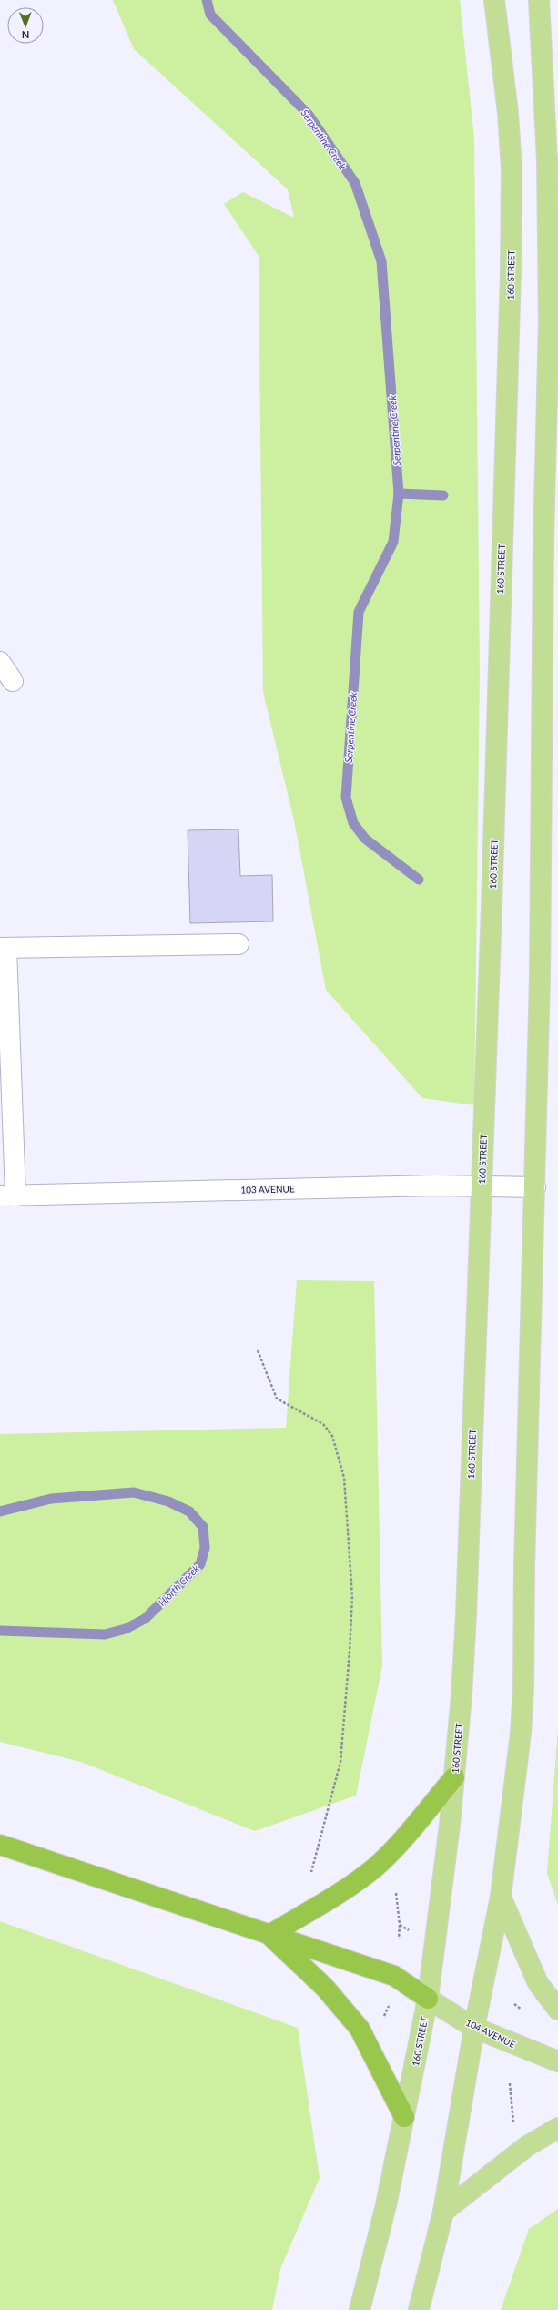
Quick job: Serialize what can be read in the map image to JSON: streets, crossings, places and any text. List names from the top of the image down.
{
  "streets": {
    "main road": ["160 STREET", "104 AVENUE"],
    "street": ["103 AVENUE"]
  },
  "crossings": [
    ["160 STREET", "103 AVENUE"],
    ["160 STREET", "104 AVENUE"]
  ],
  "water": ["Serpentine Creek", "Hjorth Creek"],
  "north": "bottom"
}
